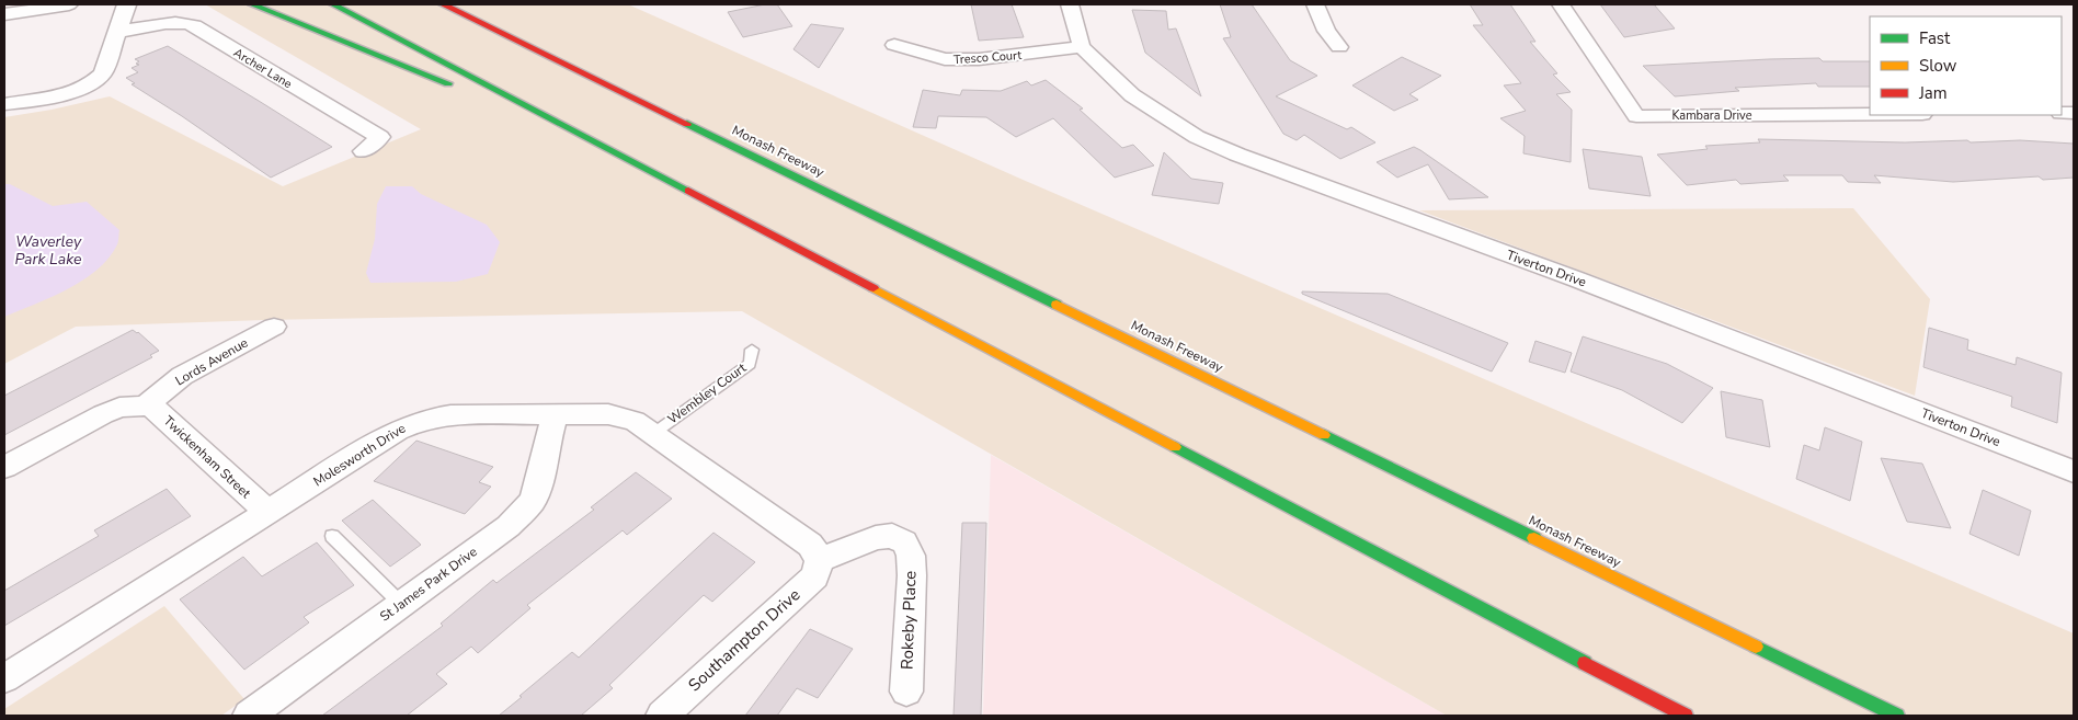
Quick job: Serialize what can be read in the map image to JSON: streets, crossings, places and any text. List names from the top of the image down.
{
  "streets": {
    "highway": ["Monash Freeway"],
    "street": [
      "Tresco Court",
      "Archer Lane",
      "Kambara Drive",
      "Tiverton Drive",
      "Lords Avenue",
      "Molesworth Drive",
      "Twickenham Street",
      "St James Park Drive",
      "Rokeby Place",
      "Southampton Drive"
    ],
    "lane": ["Wembley Court"]
  },
  "crossings": [
    ["Tresco Court", "Tiverton Drive"],
    ["Lords Avenue", "Twickenham Street"],
    ["Wembley Court", "Molesworth Drive"],
    ["Molesworth Drive", "Twickenham Street"],
    ["Molesworth Drive", "St James Park Drive"],
    ["Molesworth Drive", "Rokeby Place"],
    ["Molesworth Drive", "Southampton Drive"],
    ["Rokeby Place", "Southampton Drive"]
  ],
  "water": ["Waverley Park Lake"],
  "legend": ["Fast", "Slow", "Jam"]
}
